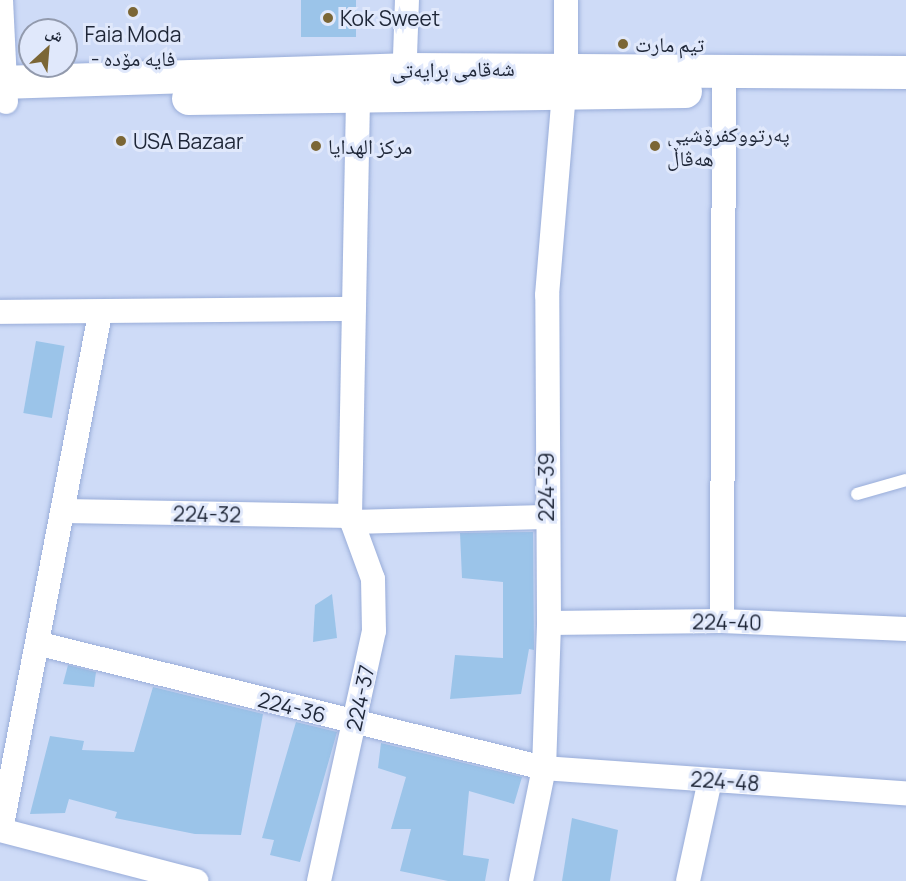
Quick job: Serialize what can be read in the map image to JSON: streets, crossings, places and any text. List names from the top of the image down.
{
  "streets": {
    "main road": ["شەقامی برایەتی"],
    "street": [
      "224-39",
      "224-32",
      "224-40",
      "224-37",
      "224-36",
      "224-48"
    ]
  },
  "crossings": [
    ["شەقامی برایەتی", "224-39"],
    ["224-39", "224-32"],
    ["224-39", "224-40"],
    ["224-39", "224-36"],
    ["224-39", "224-48"],
    ["224-32", "224-37"],
    ["224-37", "224-36"],
    ["224-36", "224-48"]
  ],
  "places": [
    "Faia Moda - فایە مۆدە",
    "Kok Sweet",
    "تيم مارت",
    "USA Bazaar",
    "مركز الهدايا",
    "پەرتووکفرۆشیی هەڤاڵ"
  ],
  "north": "top right"
}
